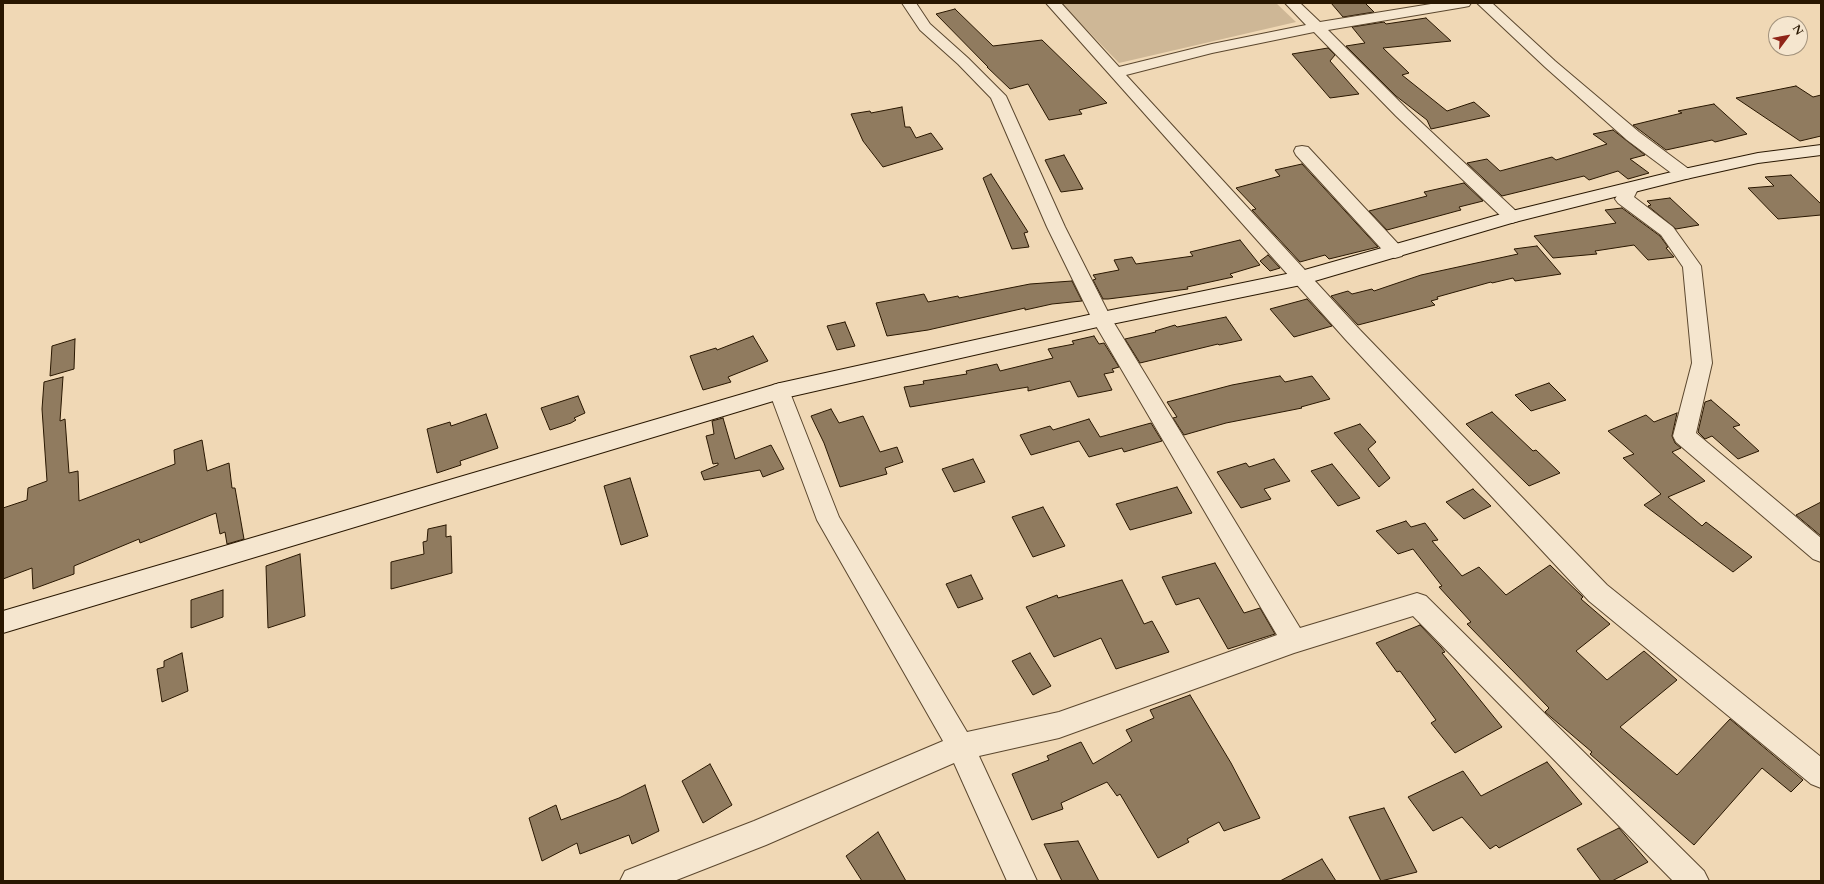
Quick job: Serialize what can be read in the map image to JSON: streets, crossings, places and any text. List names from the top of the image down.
{
  "north": "top right"
}
